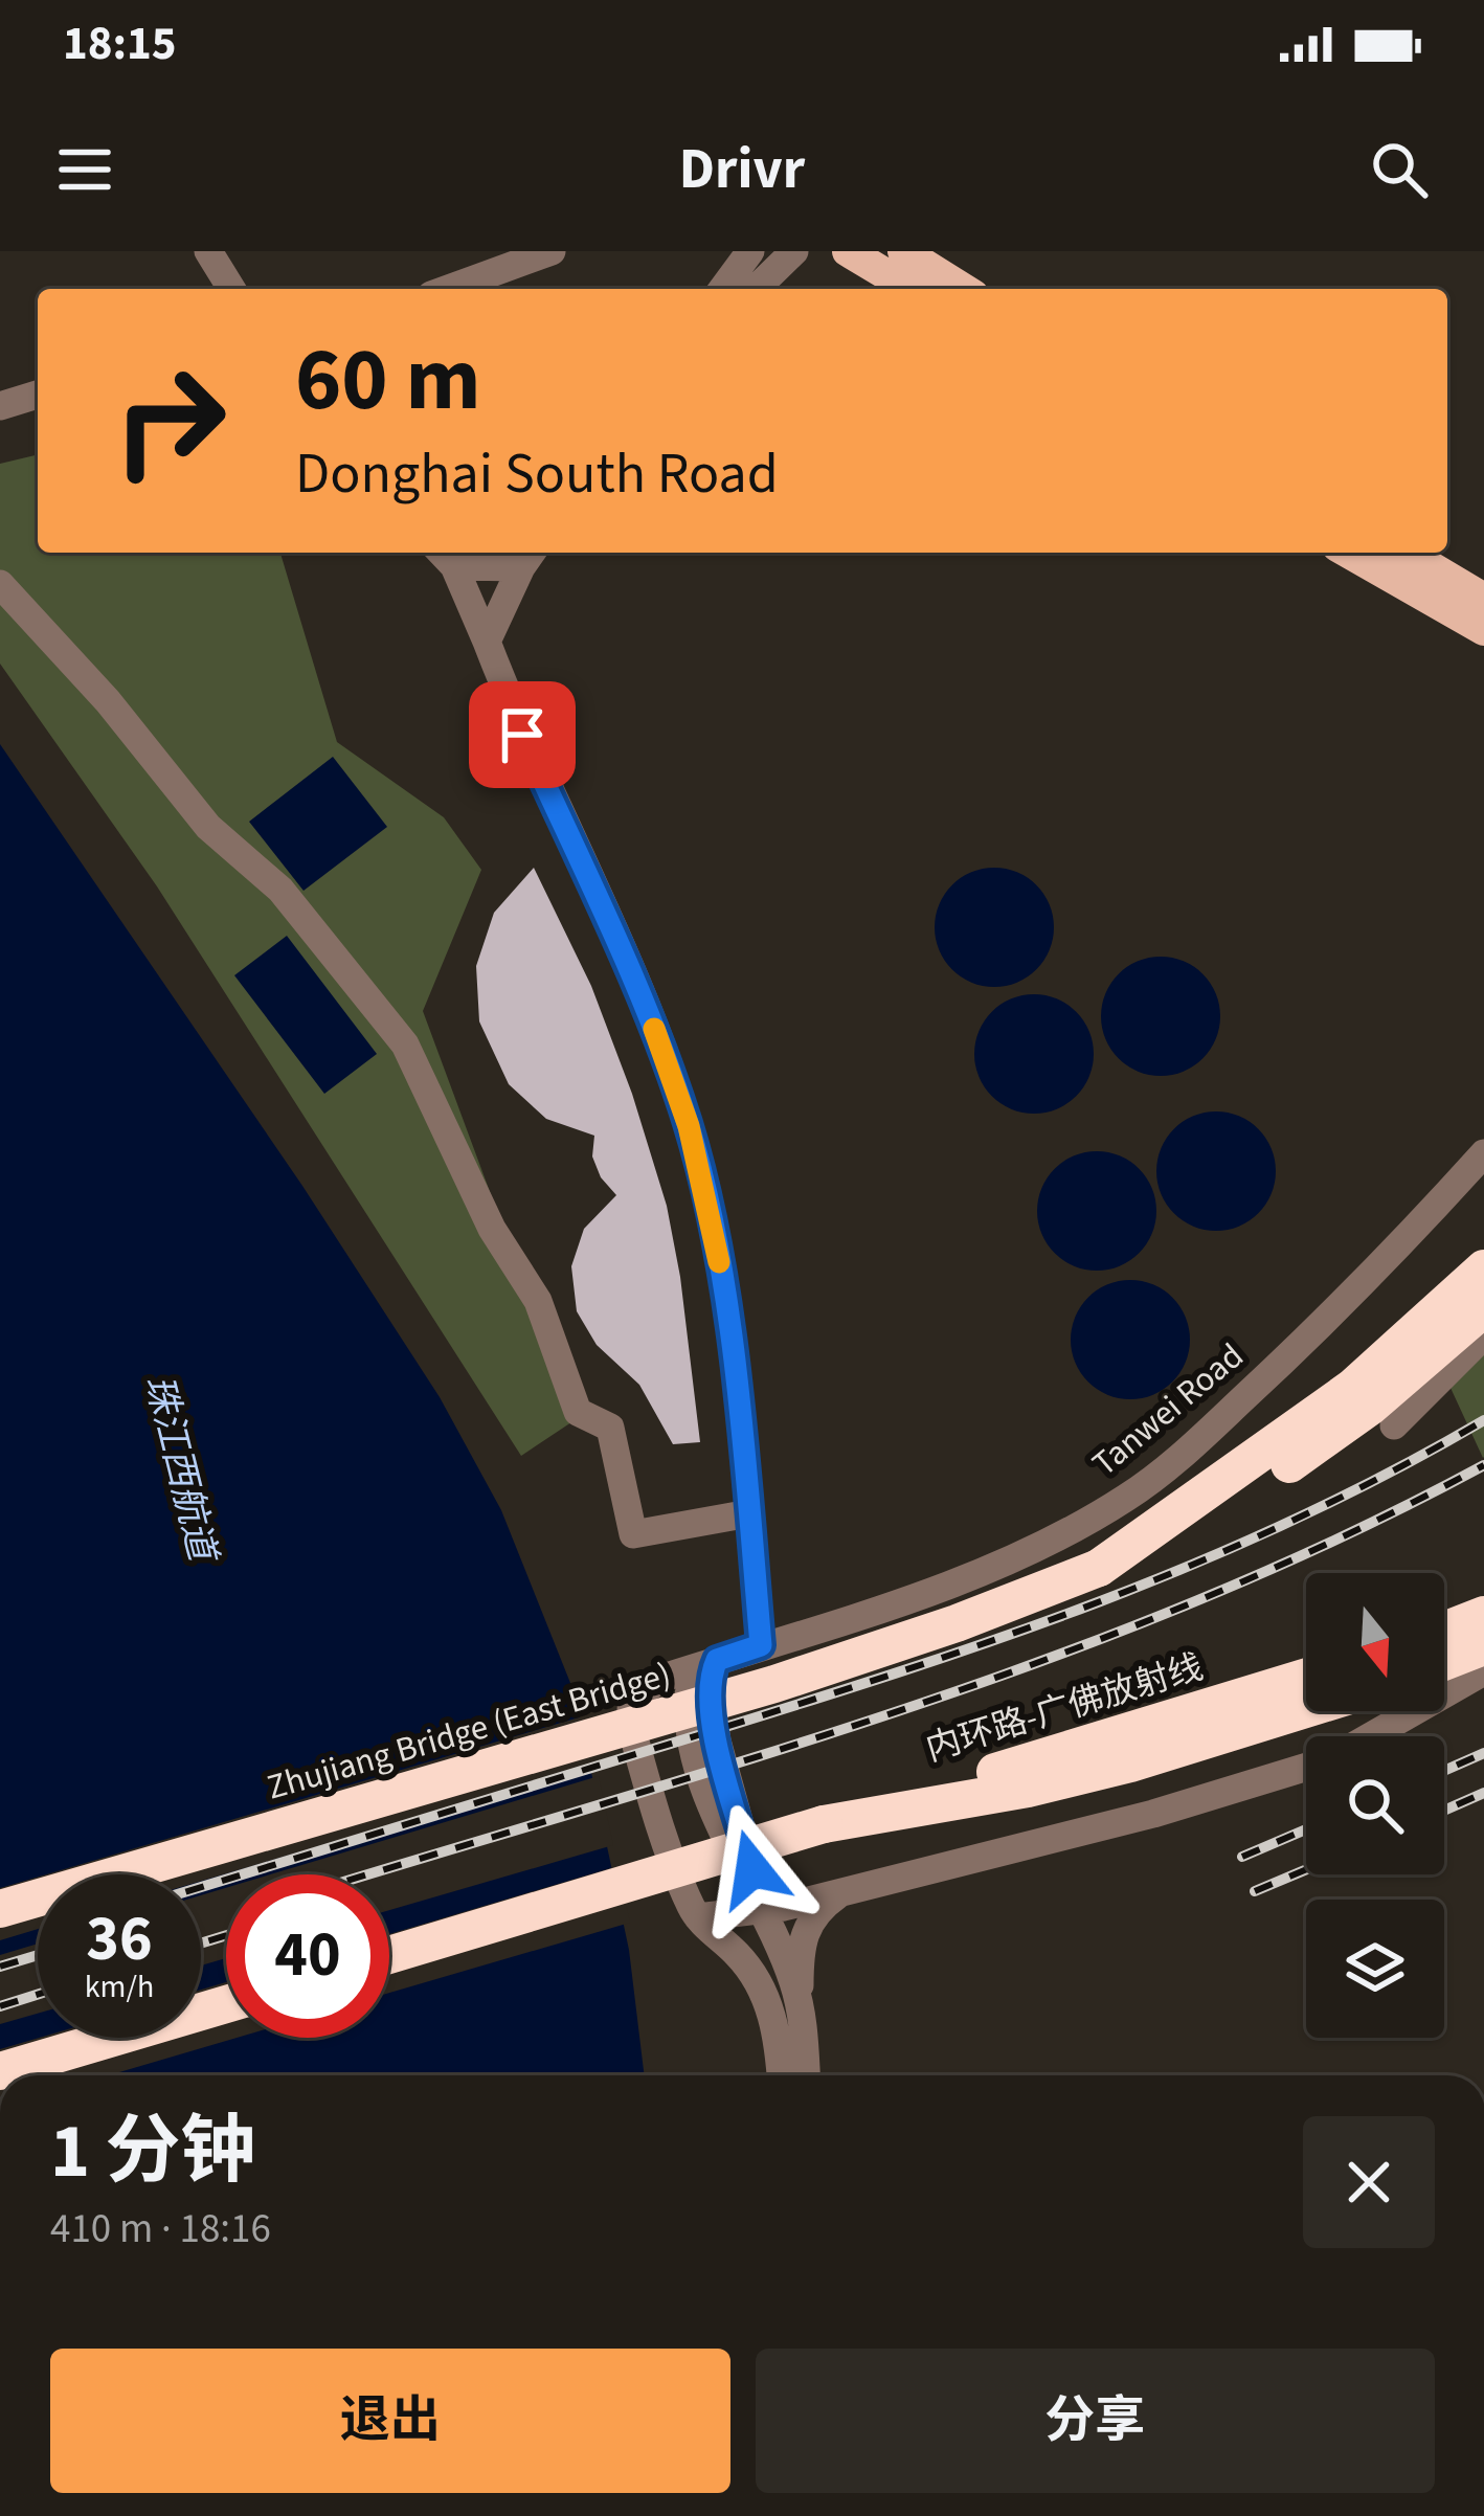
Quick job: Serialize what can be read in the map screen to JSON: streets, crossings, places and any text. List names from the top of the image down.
{
  "streets": {
    "highway": ["内环路-广佛放射线", "Zhujiang Bridge (East Bridge)"],
    "street": ["Tanwei Road"]
  },
  "water": ["珠江西航道"],
  "north": "bottom",
  "page": {
    "status": "18:15",
    "header": "Drivr",
    "turn": ["60 m", "Donghai South Road"],
    "speed": "36 km/h",
    "limit": "40",
    "heading": ["1 分钟", "410 m · 18:16"],
    "buttons": ["退出", "分享"]
  }
}
